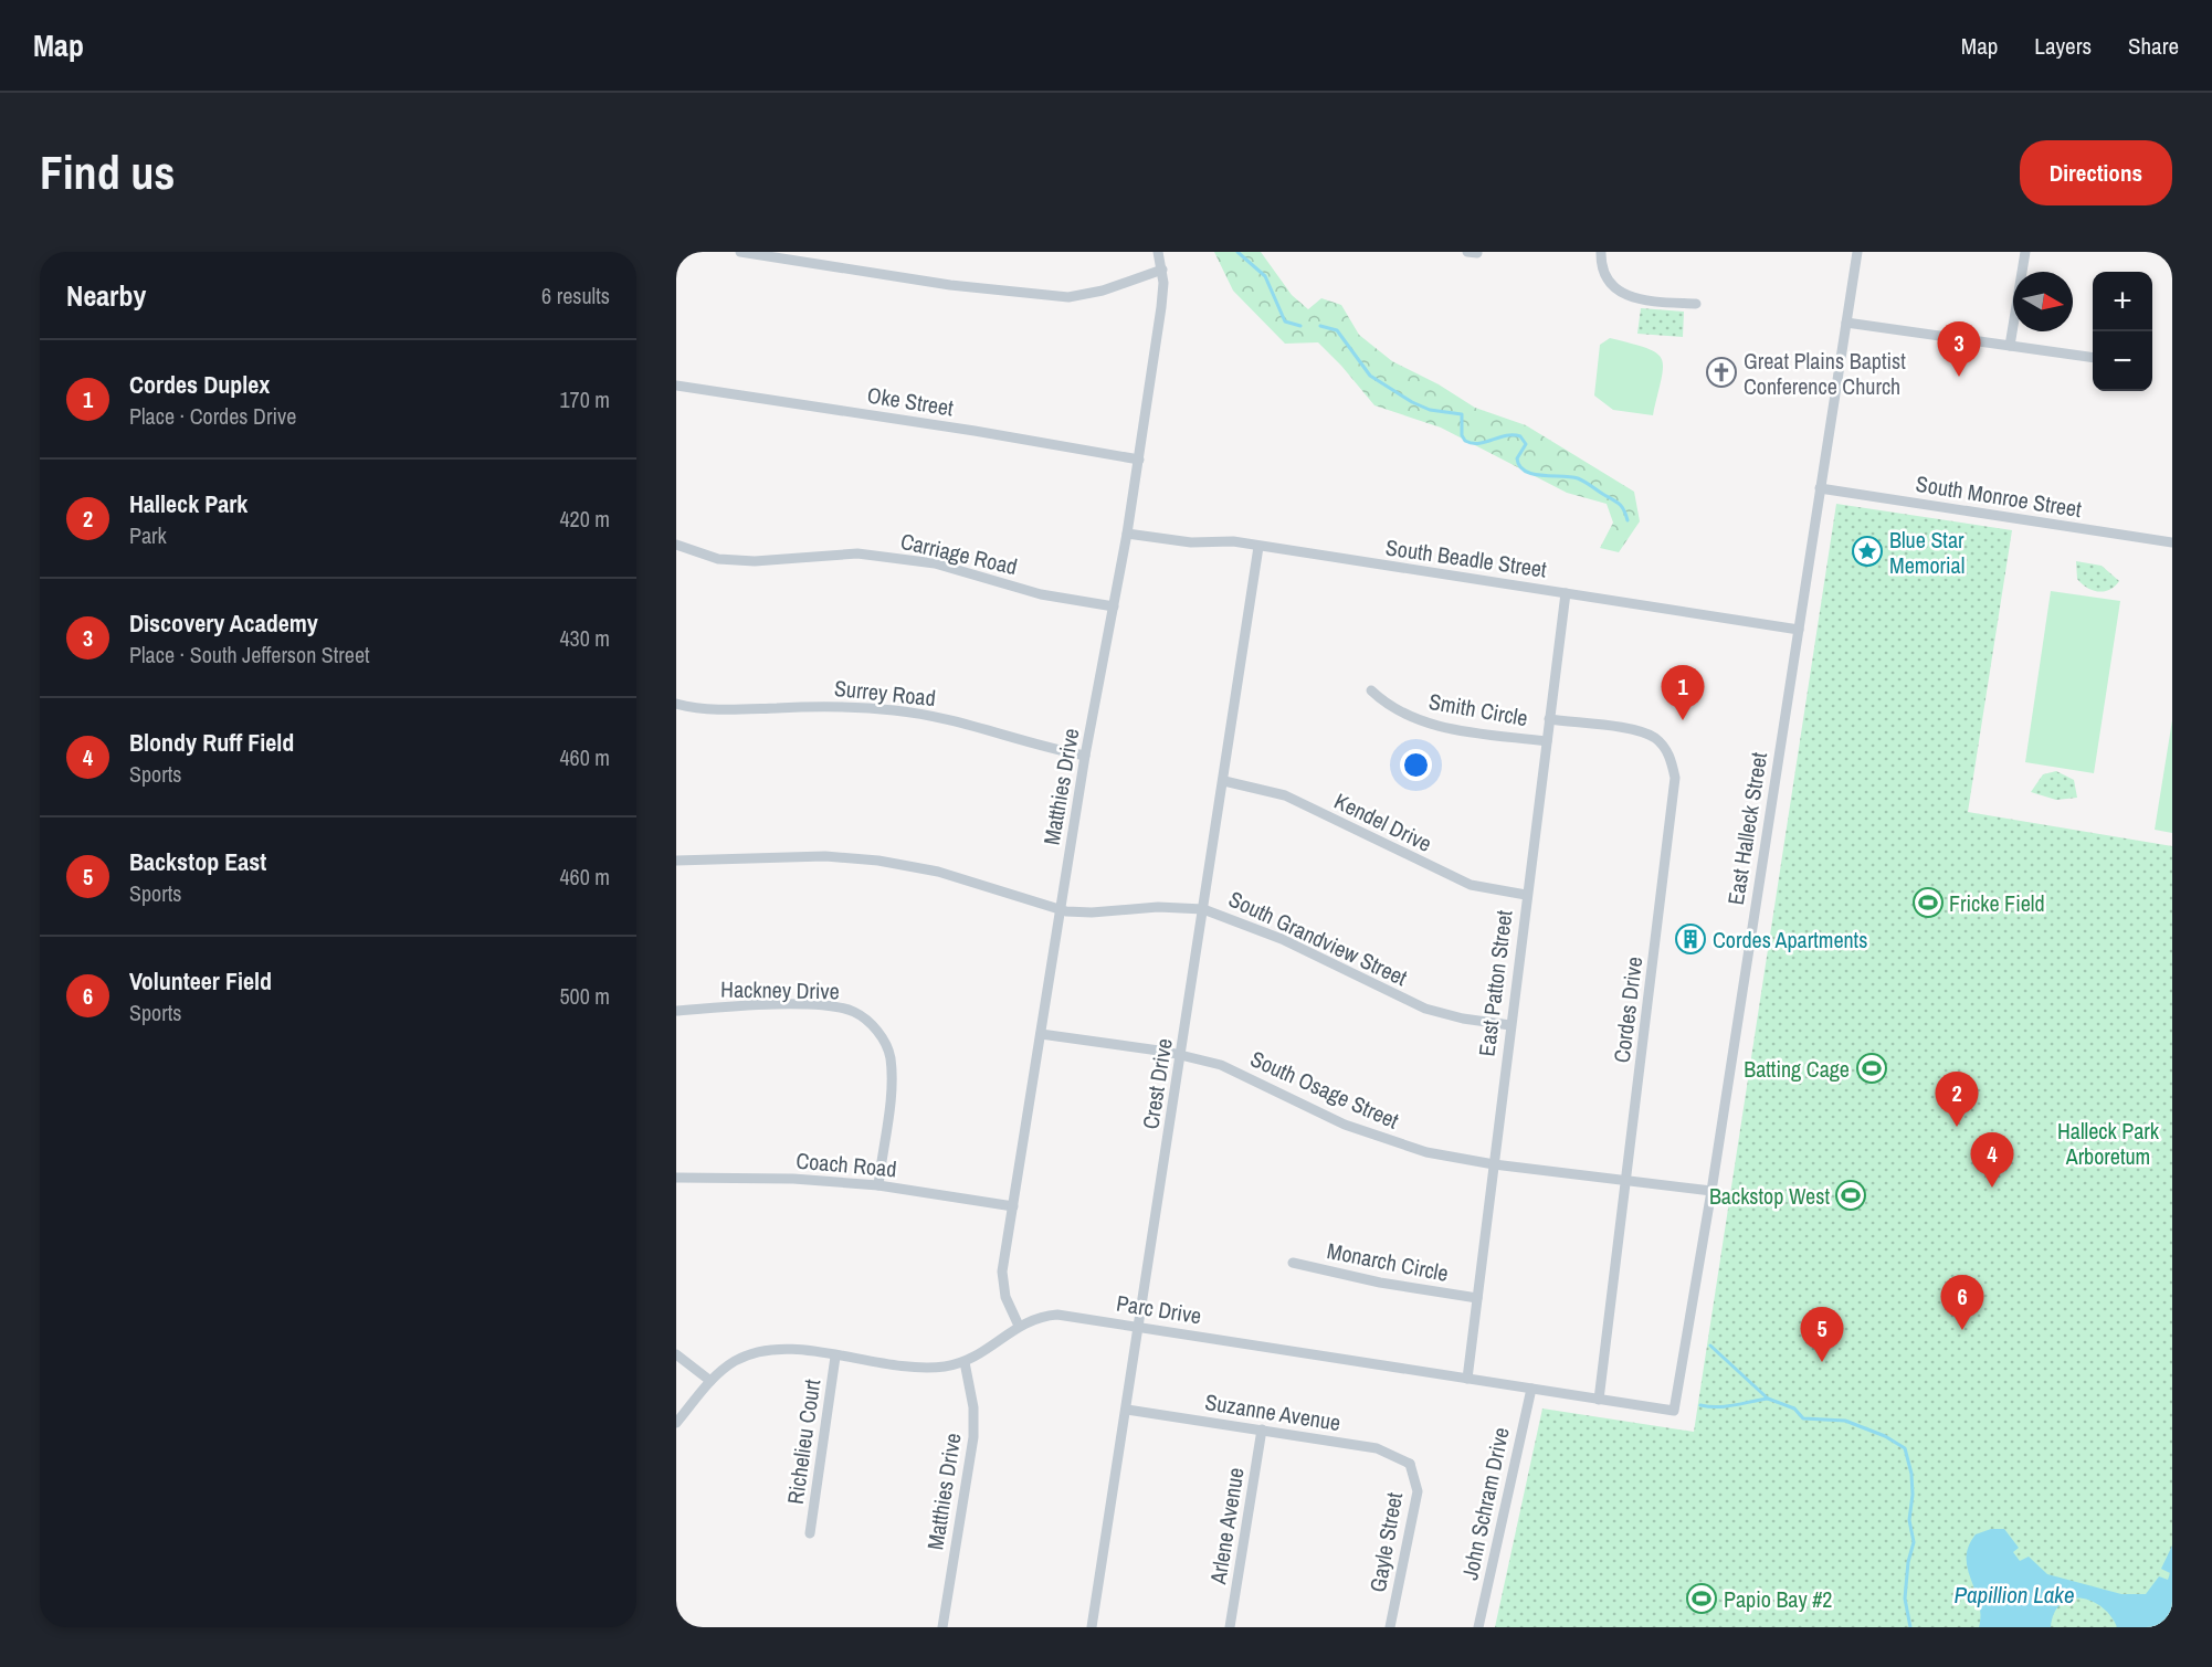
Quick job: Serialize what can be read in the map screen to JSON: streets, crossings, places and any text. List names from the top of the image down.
{
  "streets": {
    "street": [
      "Oke Street",
      "South Monroe Street",
      "Carriage Road",
      "South Beadle Street",
      "Surrey Road",
      "Smith Circle",
      "Matthies Drive",
      "Kendel Drive",
      "East Halleck Street",
      "South Grandview Street",
      "East Patton Street",
      "Hackney Drive",
      "Cordes Drive",
      "Crest Drive",
      "South Osage Street",
      "Coach Road",
      "Monarch Circle",
      "Parc Drive",
      "Suzanne Avenue",
      "Richelieu Court",
      "John Schram Drive",
      "Arlene Avenue",
      "Gayle Street"
    ]
  },
  "crossings": [
    ["Oke Street", "Matthies Drive"],
    ["South Monroe Street", "East Halleck Street"],
    ["Carriage Road", "Matthies Drive"],
    ["South Beadle Street", "Matthies Drive"],
    ["South Beadle Street", "East Halleck Street"],
    ["South Beadle Street", "East Patton Street"],
    ["South Beadle Street", "Crest Drive"],
    ["Surrey Road", "Matthies Drive"],
    ["Smith Circle", "East Patton Street"],
    ["Matthies Drive", "South Grandview Street"],
    ["Matthies Drive", "South Osage Street"],
    ["Matthies Drive", "Coach Road"],
    ["Matthies Drive", "Parc Drive"],
    ["Kendel Drive", "East Patton Street"],
    ["Kendel Drive", "Crest Drive"],
    ["East Halleck Street", "South Osage Street"],
    ["East Halleck Street", "Parc Drive"],
    ["South Grandview Street", "East Patton Street"],
    ["South Grandview Street", "Crest Drive"],
    ["East Patton Street", "Cordes Drive"],
    ["East Patton Street", "South Osage Street"],
    ["East Patton Street", "Monarch Circle"],
    ["East Patton Street", "Parc Drive"],
    ["Hackney Drive", "Coach Road"],
    ["Cordes Drive", "South Osage Street"],
    ["Cordes Drive", "Parc Drive"],
    ["Crest Drive", "South Osage Street"],
    ["Crest Drive", "Parc Drive"],
    ["Crest Drive", "Suzanne Avenue"],
    ["Parc Drive", "Richelieu Court"],
    ["Parc Drive", "John Schram Drive"],
    ["Suzanne Avenue", "Arlene Avenue"],
    ["Suzanne Avenue", "Gayle Street"]
  ],
  "water": ["Papillion Lake"],
  "parks": ["Halleck Park Arboretum"],
  "places": {
    "church": ["Great Plains Baptist Conference Church"],
    "place": ["Blue Star Memorial"],
    "sports": [
      "Fricke Field",
      "Batting Cage",
      "Backstop West",
      "Papio Bay #2"
    ],
    "building": ["Cordes Apartments"]
  },
  "north": "right",
  "page": {
    "header": "Map",
    "nav": ["Map", "Layers", "Share"],
    "buttons": "Directions",
    "title": "Find us",
    "heading": ["Nearby", "6 results"],
    "map_buttons": ["+", "−"],
    "pins": [
      "3",
      "1",
      "2",
      "4",
      "6",
      "5"
    ],
    "list": [
      {
        "mark": "1",
        "name": "Cordes Duplex",
        "note": "Place · Cordes Drive",
        "value": "170 m"
      },
      {
        "mark": "2",
        "name": "Halleck Park",
        "note": "Park",
        "value": "420 m"
      },
      {
        "mark": "3",
        "name": "Discovery Academy",
        "note": "Place · South Jefferson Street",
        "value": "430 m"
      },
      {
        "mark": "4",
        "name": "Blondy Ruff Field",
        "note": "Sports",
        "value": "460 m"
      },
      {
        "mark": "5",
        "name": "Backstop East",
        "note": "Sports",
        "value": "460 m"
      },
      {
        "mark": "6",
        "name": "Volunteer Field",
        "note": "Sports",
        "value": "500 m"
      }
    ]
  }
}
